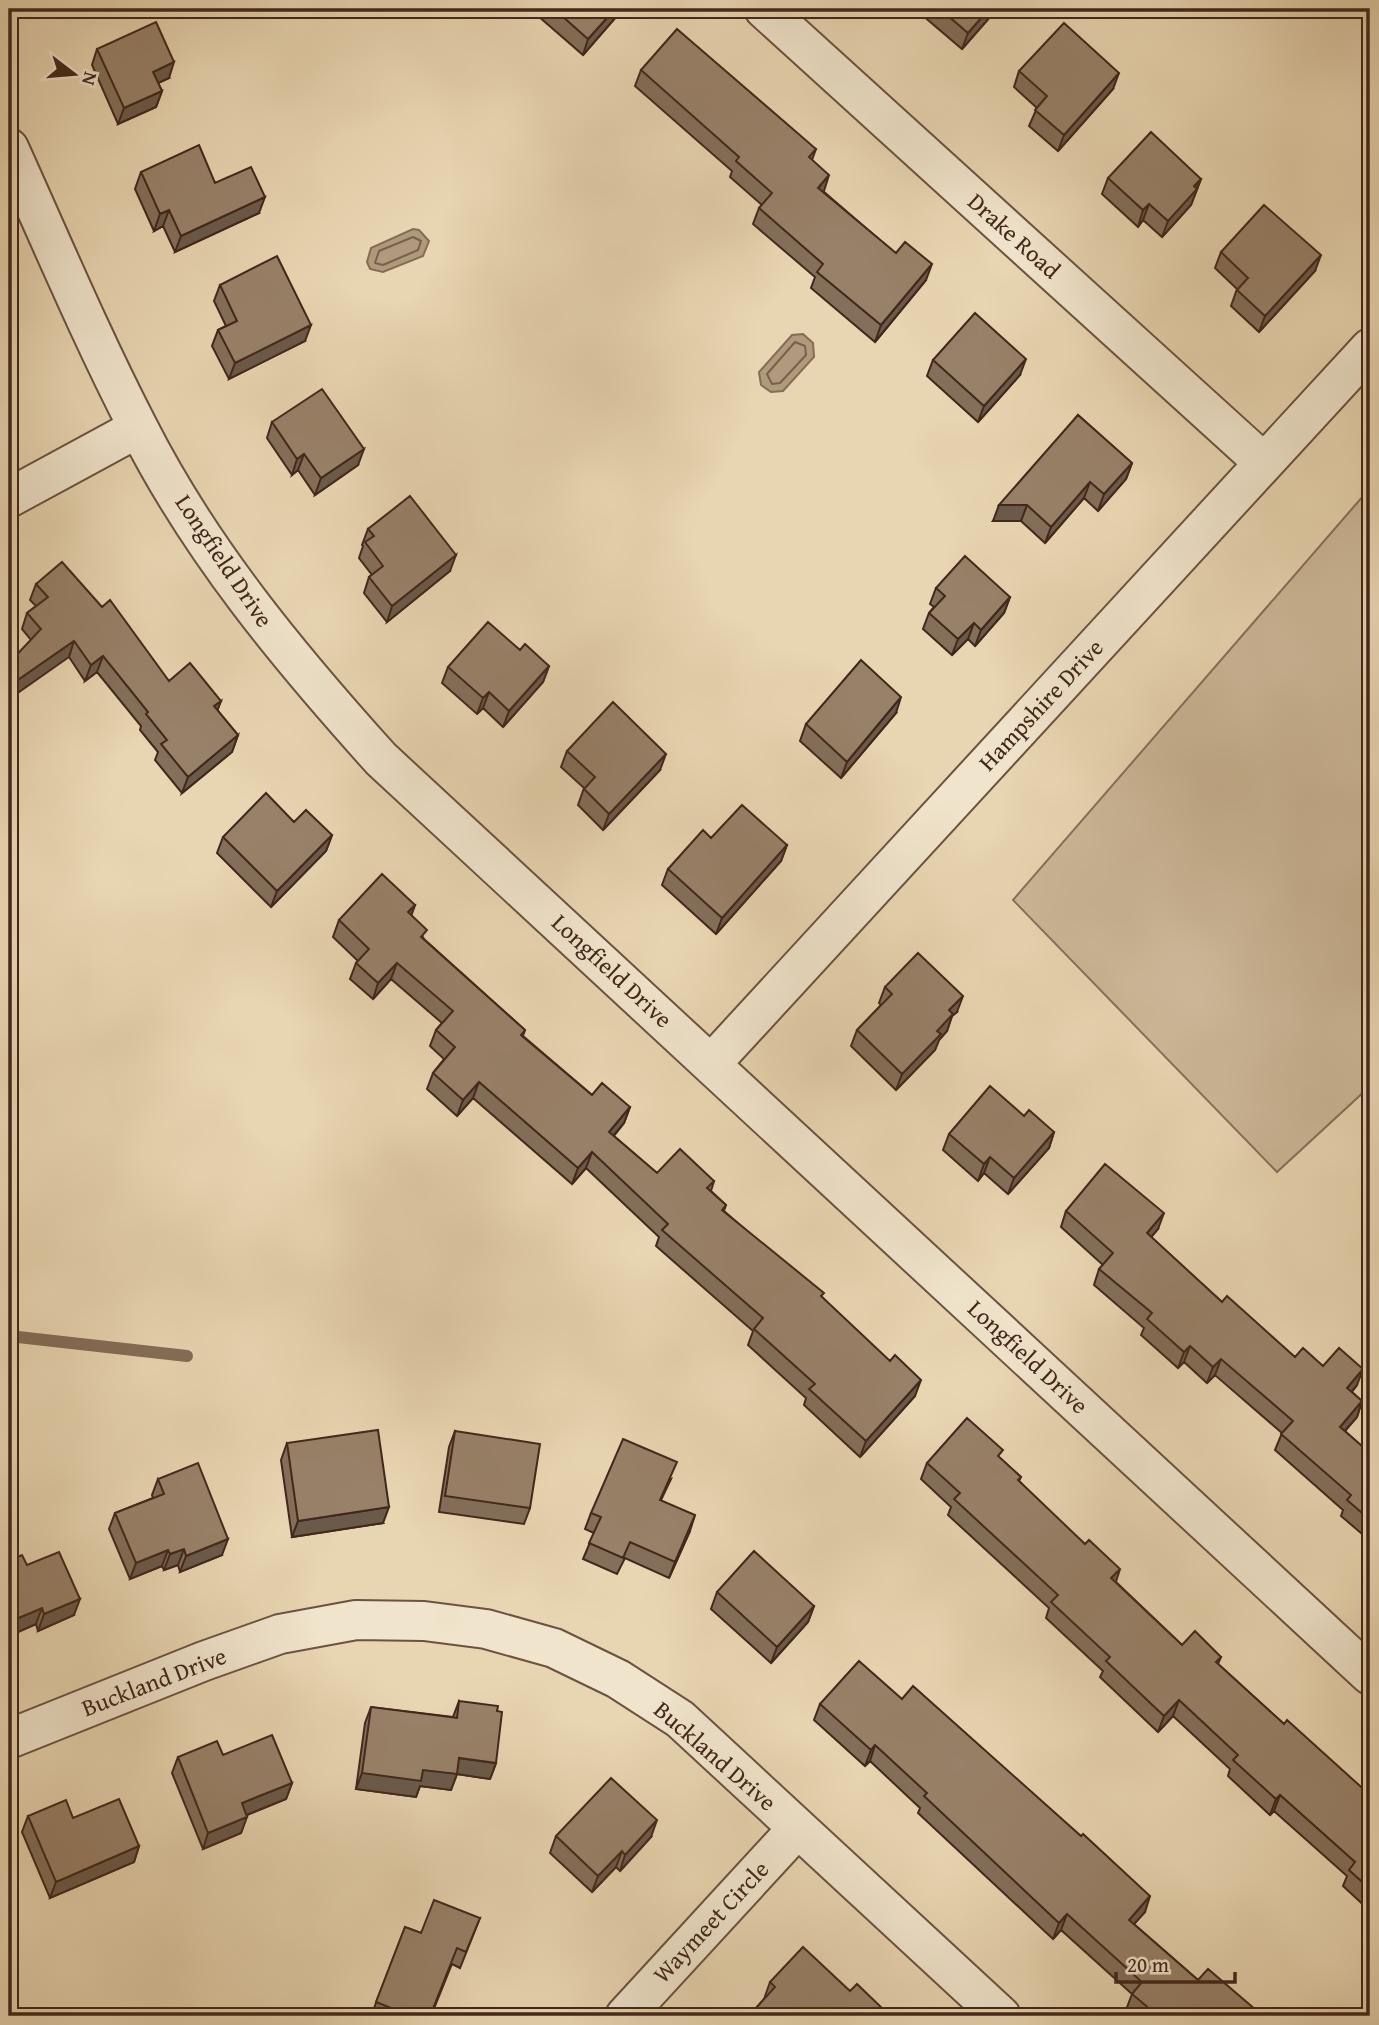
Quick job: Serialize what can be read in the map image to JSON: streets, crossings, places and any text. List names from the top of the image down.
{
  "streets": {
    "street": [
      "Drake Road",
      "Longfield Drive",
      "Hampshire Drive",
      "Buckland Drive",
      "Waymeet Circle"
    ]
  },
  "crossings": [
    ["Drake Road", "Hampshire Drive"],
    ["Longfield Drive", "Hampshire Drive"],
    ["Buckland Drive", "Waymeet Circle"]
  ],
  "scale_bar": "20 m",
  "north": "right"
}
